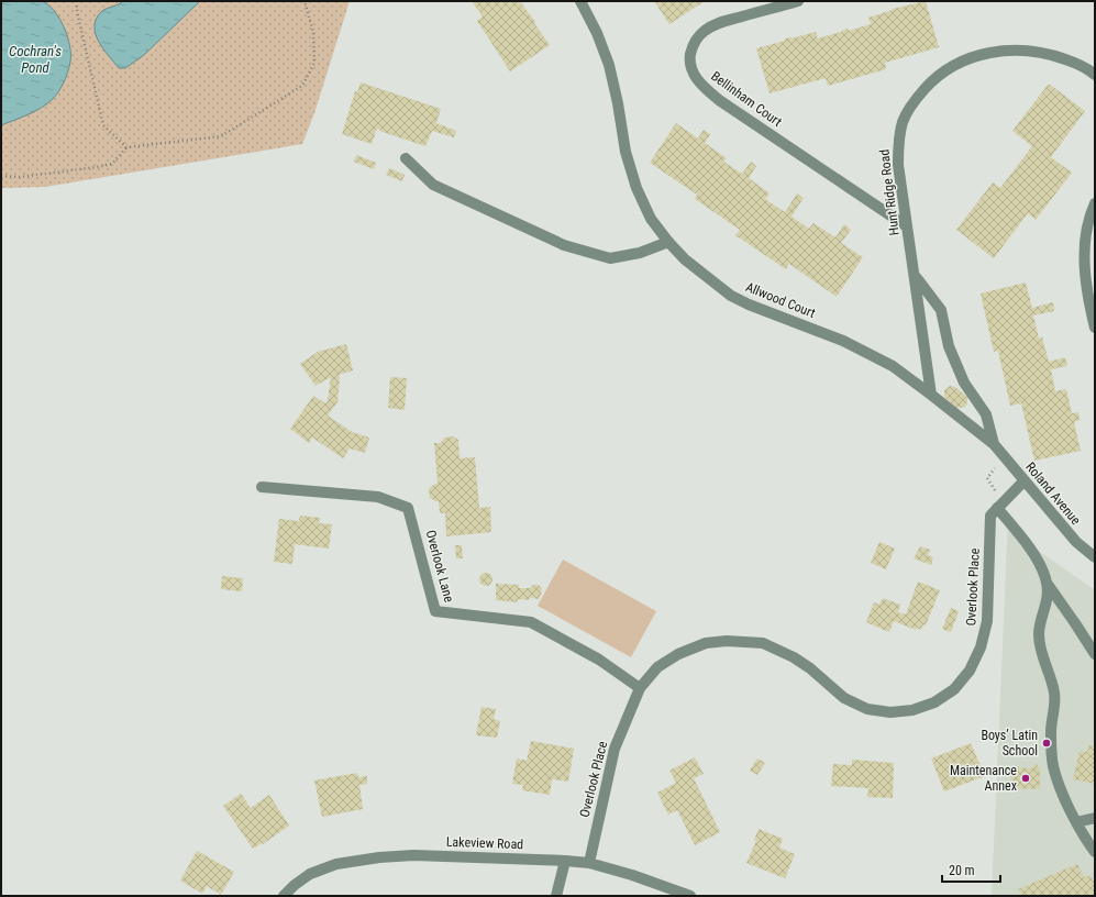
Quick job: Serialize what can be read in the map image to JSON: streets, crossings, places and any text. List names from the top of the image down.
{
  "streets": {
    "street": [
      "Bellinham Court",
      "Hunt Ridge Road",
      "Allwood Court",
      "Roland Avenue",
      "Overlook Lane",
      "Overlook Place",
      "Lakeview Road"
    ]
  },
  "crossings": [
    ["Bellinham Court", "Hunt Ridge Road"],
    ["Hunt Ridge Road", "Allwood Court"],
    ["Hunt Ridge Road", "Roland Avenue"],
    ["Allwood Court", "Roland Avenue"],
    ["Roland Avenue", "Overlook Place"],
    ["Overlook Lane", "Overlook Place"],
    ["Overlook Place", "Lakeview Road"]
  ],
  "water": ["Cochran's Pond"],
  "places": ["Boys’ Latin School", "Maintenance Annex"],
  "scale_bar": "20 m"
}
